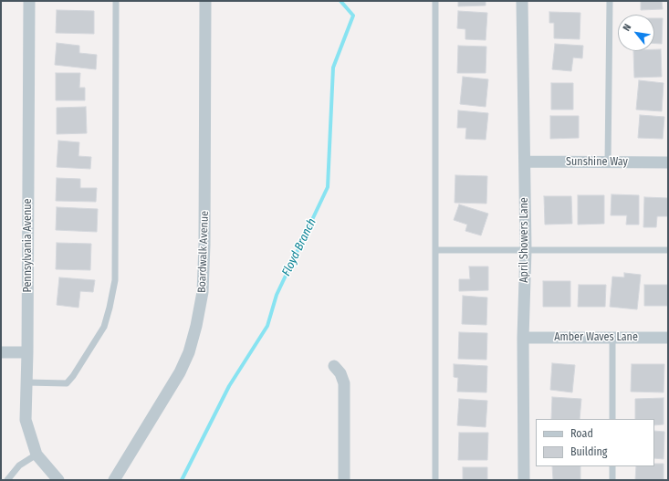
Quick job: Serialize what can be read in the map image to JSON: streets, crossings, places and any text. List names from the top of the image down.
{
  "streets": {
    "street": [
      "Sunshine Way",
      "April Showers Lane",
      "Pennsylvania Avenue",
      "Boardwalk Avenue",
      "Amber Waves Lane"
    ]
  },
  "crossings": [
    ["Sunshine Way", "April Showers Lane"],
    ["April Showers Lane", "Amber Waves Lane"]
  ],
  "water": ["Floyd Branch"],
  "legend": ["Road", "Building"],
  "north": "top left"
}
